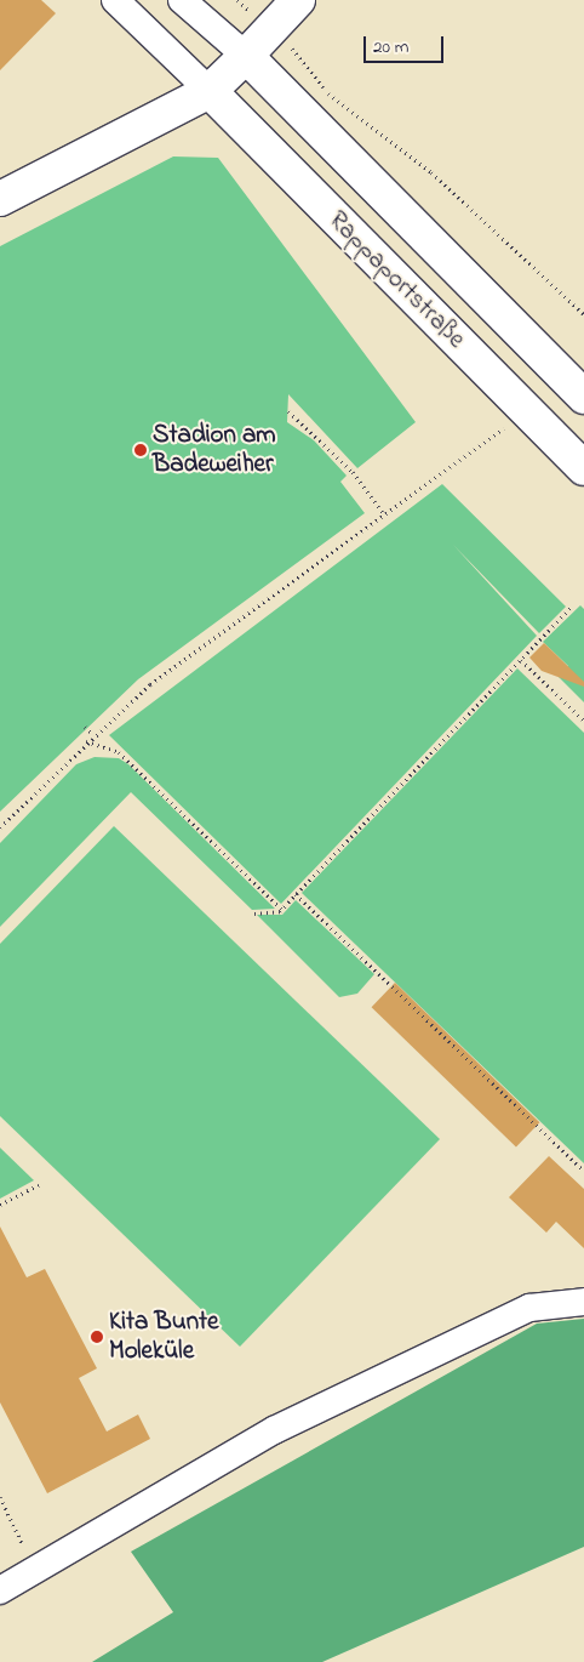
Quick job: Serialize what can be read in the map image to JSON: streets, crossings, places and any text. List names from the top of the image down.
{
  "streets": {
    "main road": ["Rappaportstraße"]
  },
  "places": ["Stadion am Badeweiher", "Kita Bunte Moleküle"],
  "scale_bar": "20 m"
}
